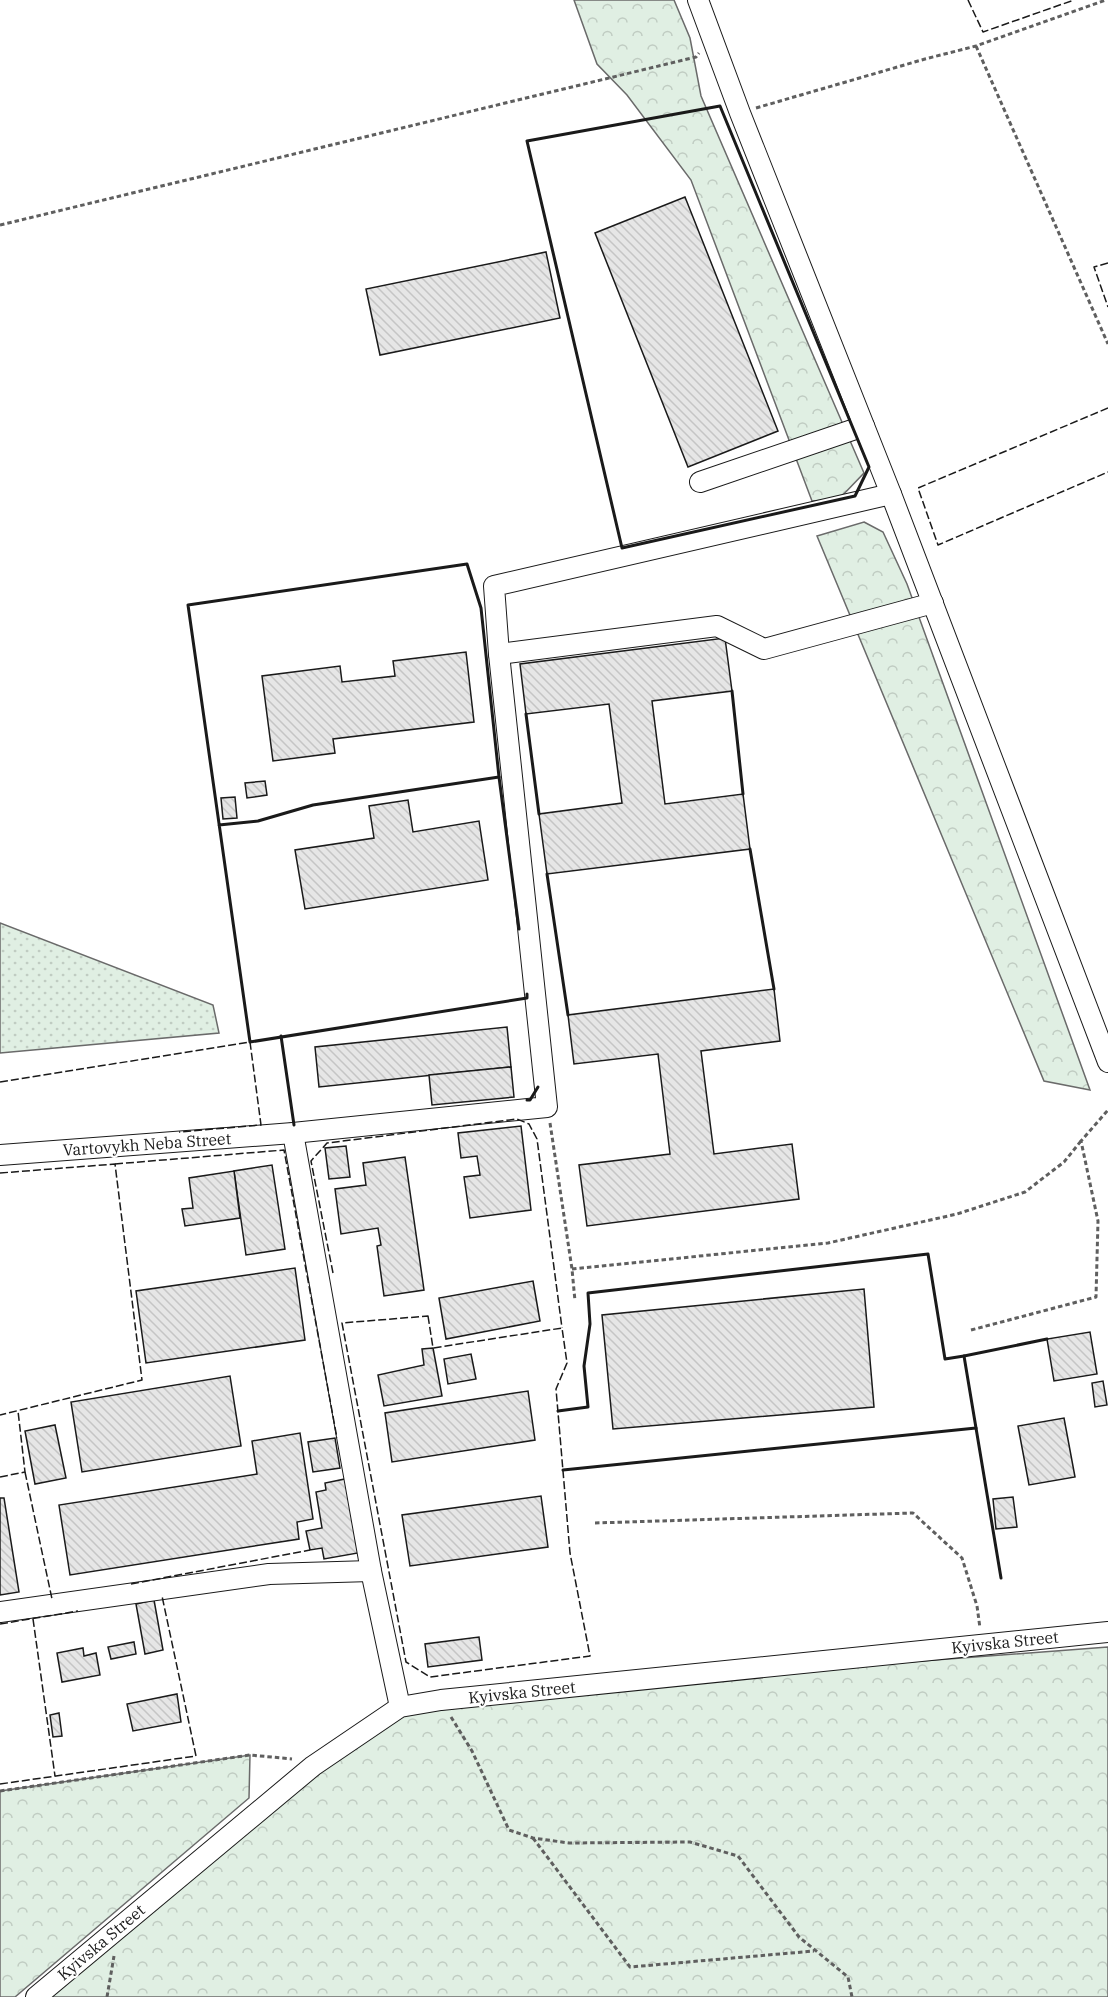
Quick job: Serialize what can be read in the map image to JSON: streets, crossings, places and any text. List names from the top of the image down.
{
  "streets": {
    "street": ["Vartovykh Neba Street", "Kyivska Street"]
  }
}
